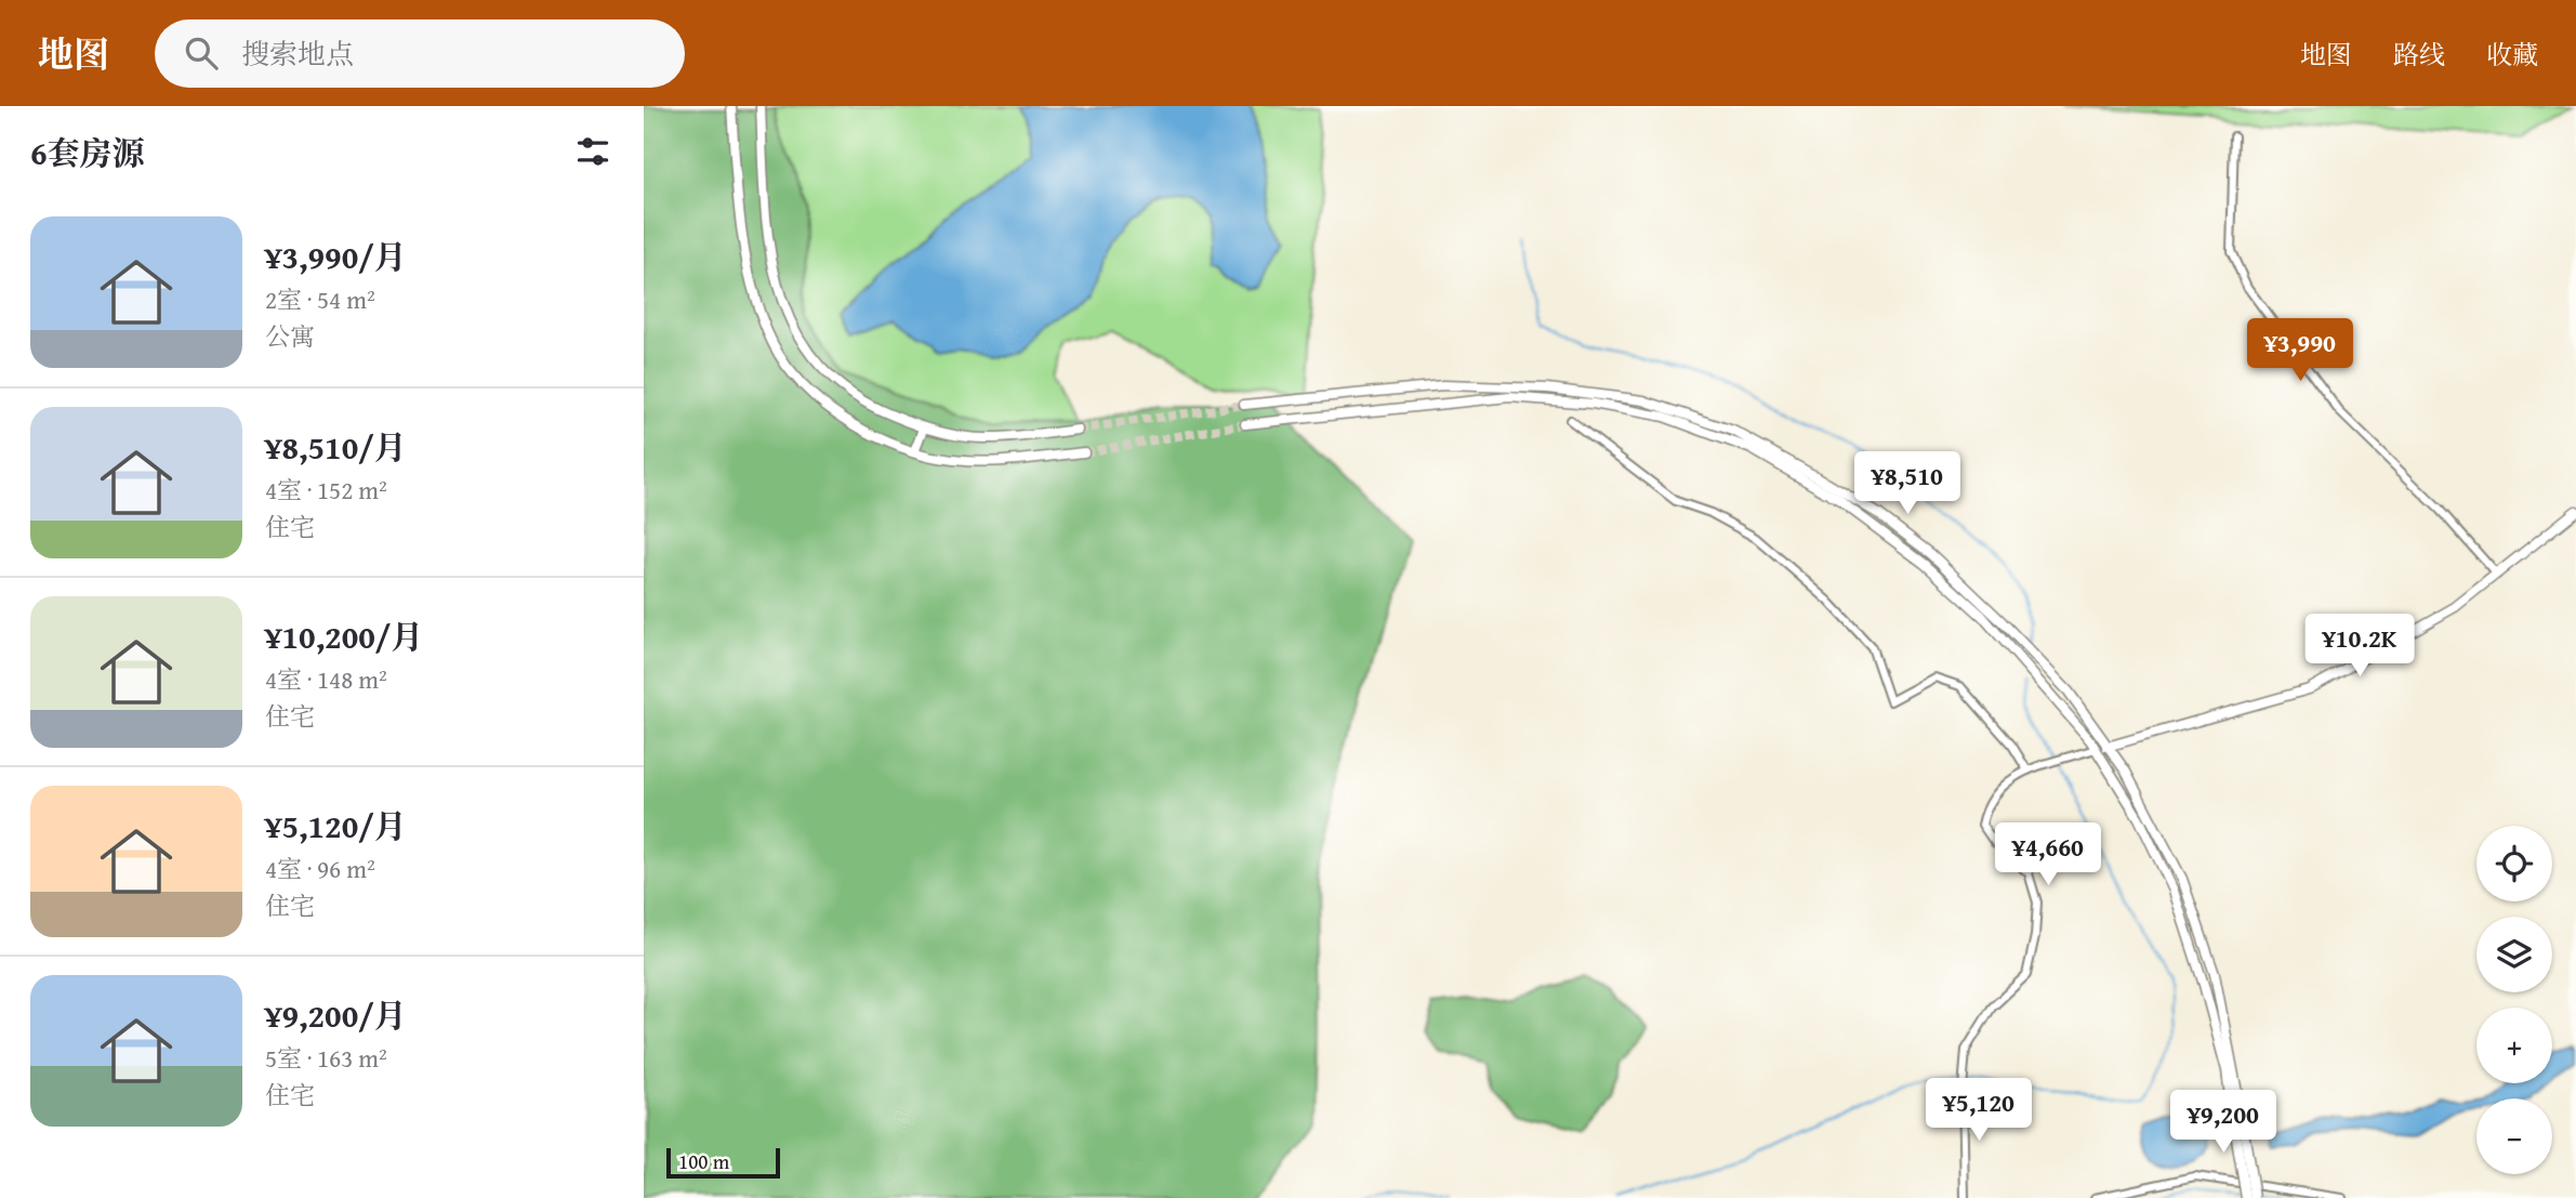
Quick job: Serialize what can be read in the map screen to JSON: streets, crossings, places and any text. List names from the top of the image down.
{
  "scale_bar": "100 m",
  "page": {
    "header": "地图",
    "search": "搜索地点",
    "nav": ["地图", "路线", "收藏"],
    "heading": "6套房源",
    "list": [
      {
        "name": "¥3,990/月",
        "note": "2室 · 54 m² · 公寓"
      },
      {
        "name": "¥8,510/月",
        "note": "4室 · 152 m² · 住宅"
      },
      {
        "name": "¥10,200/月",
        "note": "4室 · 148 m² · 住宅"
      },
      {
        "name": "¥5,120/月",
        "note": "4室 · 96 m² · 住宅"
      },
      {
        "name": "¥9,200/月",
        "note": "5室 · 163 m² · 住宅"
      }
    ],
    "price": [
      "¥3,990",
      "¥8,510",
      "¥10.2K",
      "¥4,660",
      "¥5,120",
      "¥9,200"
    ],
    "map_buttons": ["+", "−"],
    "scale": "100 m"
  }
}
